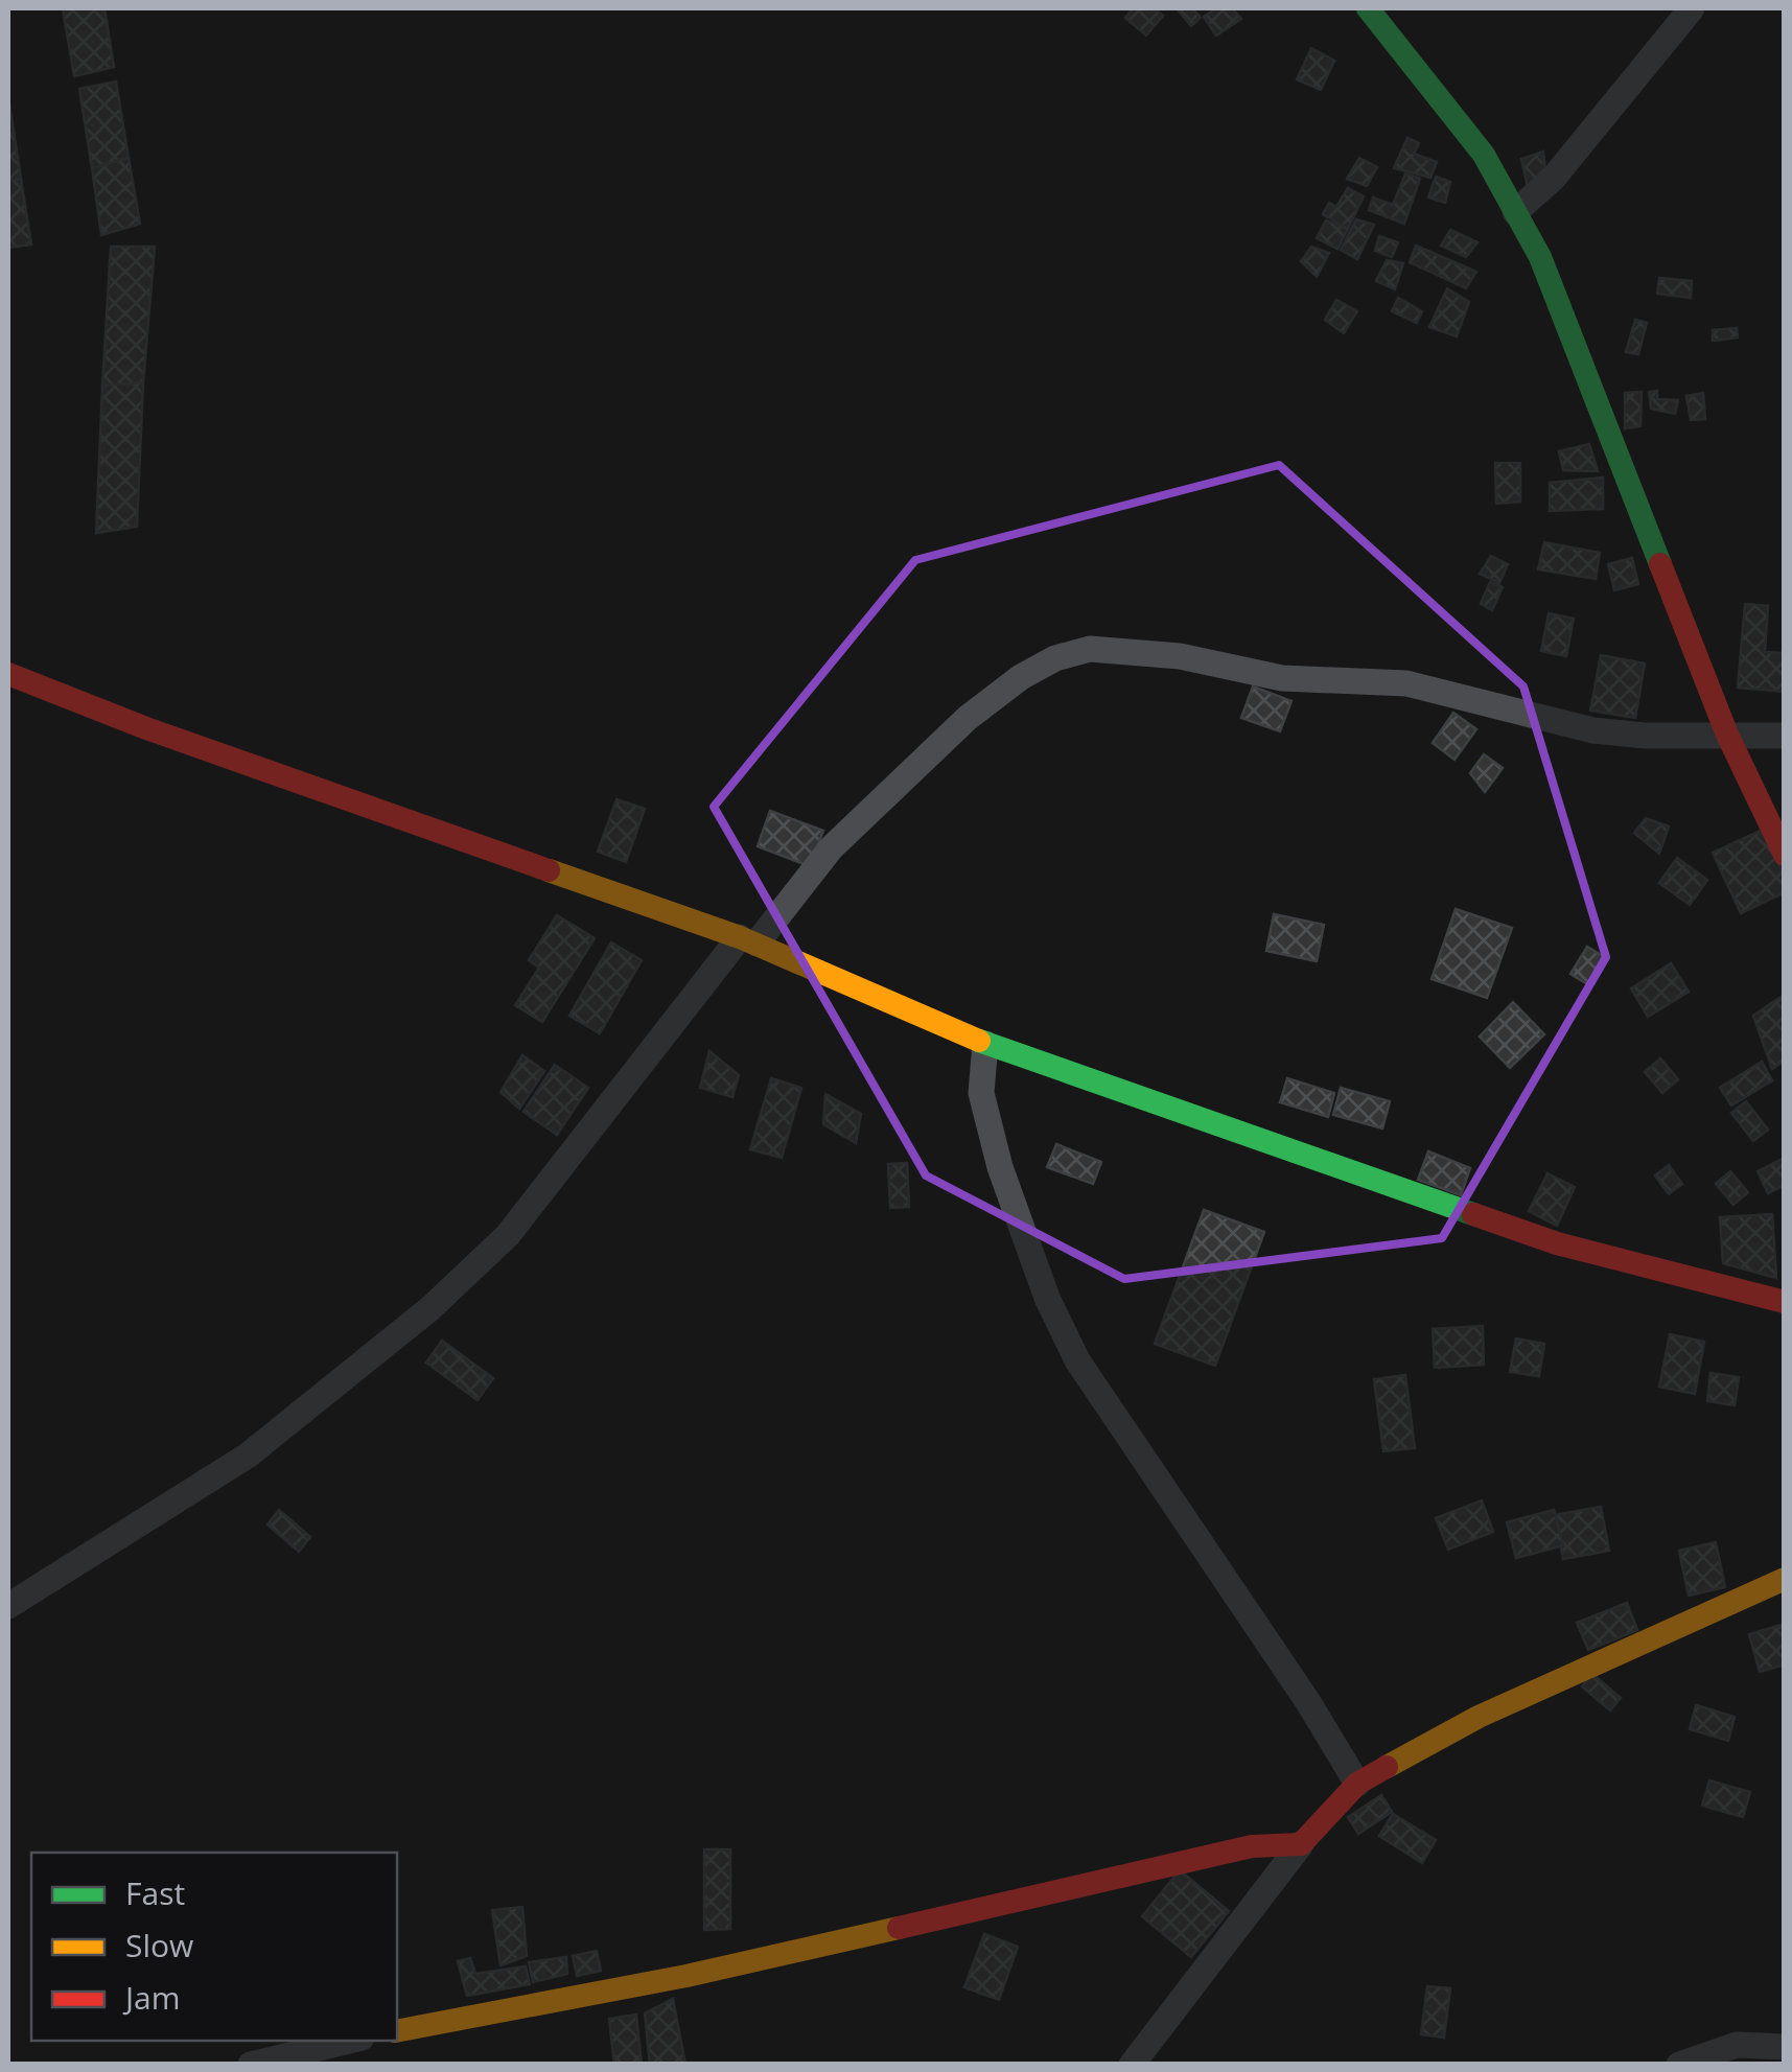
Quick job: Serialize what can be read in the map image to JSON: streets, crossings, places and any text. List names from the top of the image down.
{
  "legend": ["Fast", "Slow", "Jam"]
}
